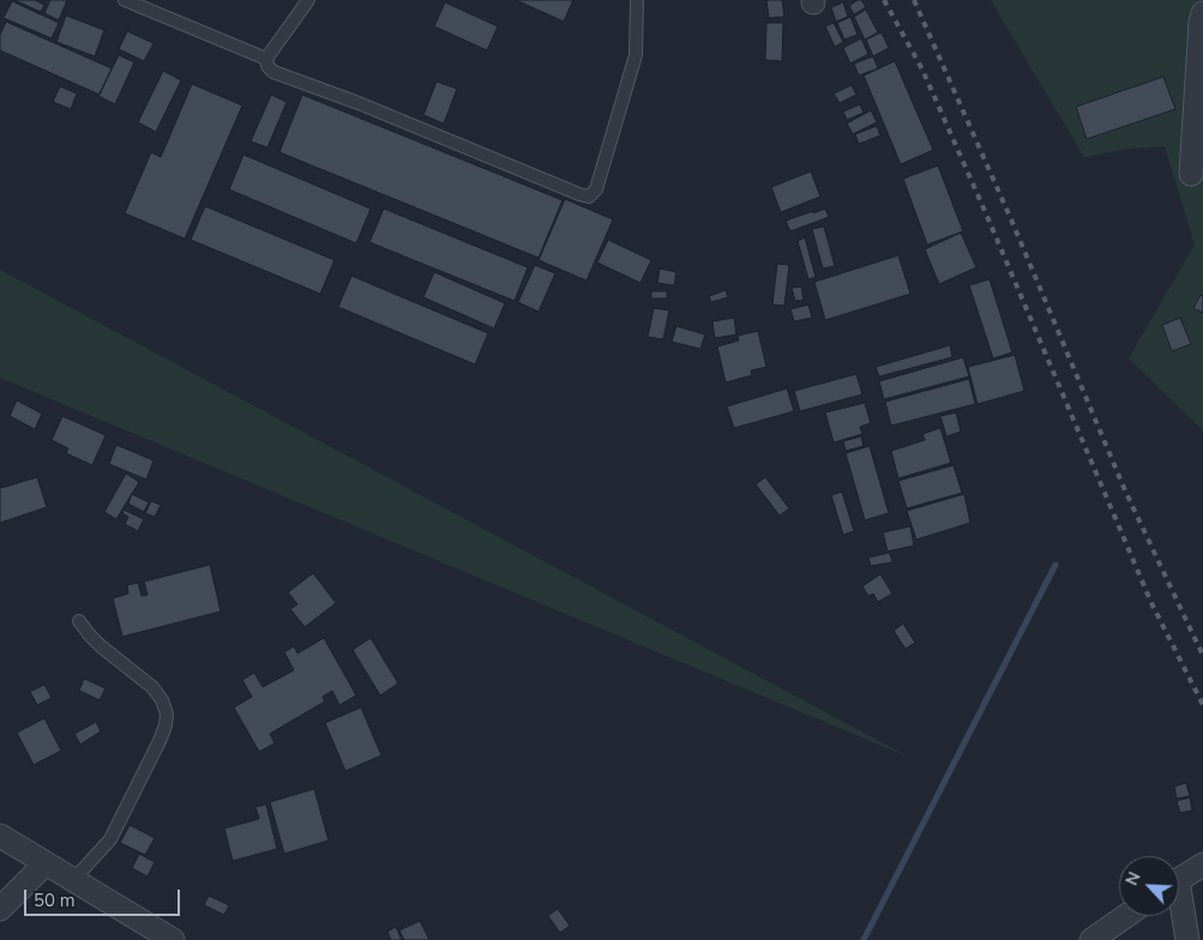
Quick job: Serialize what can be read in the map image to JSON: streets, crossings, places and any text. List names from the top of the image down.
{
  "scale_bar": "50 m",
  "north": "top left"
}
